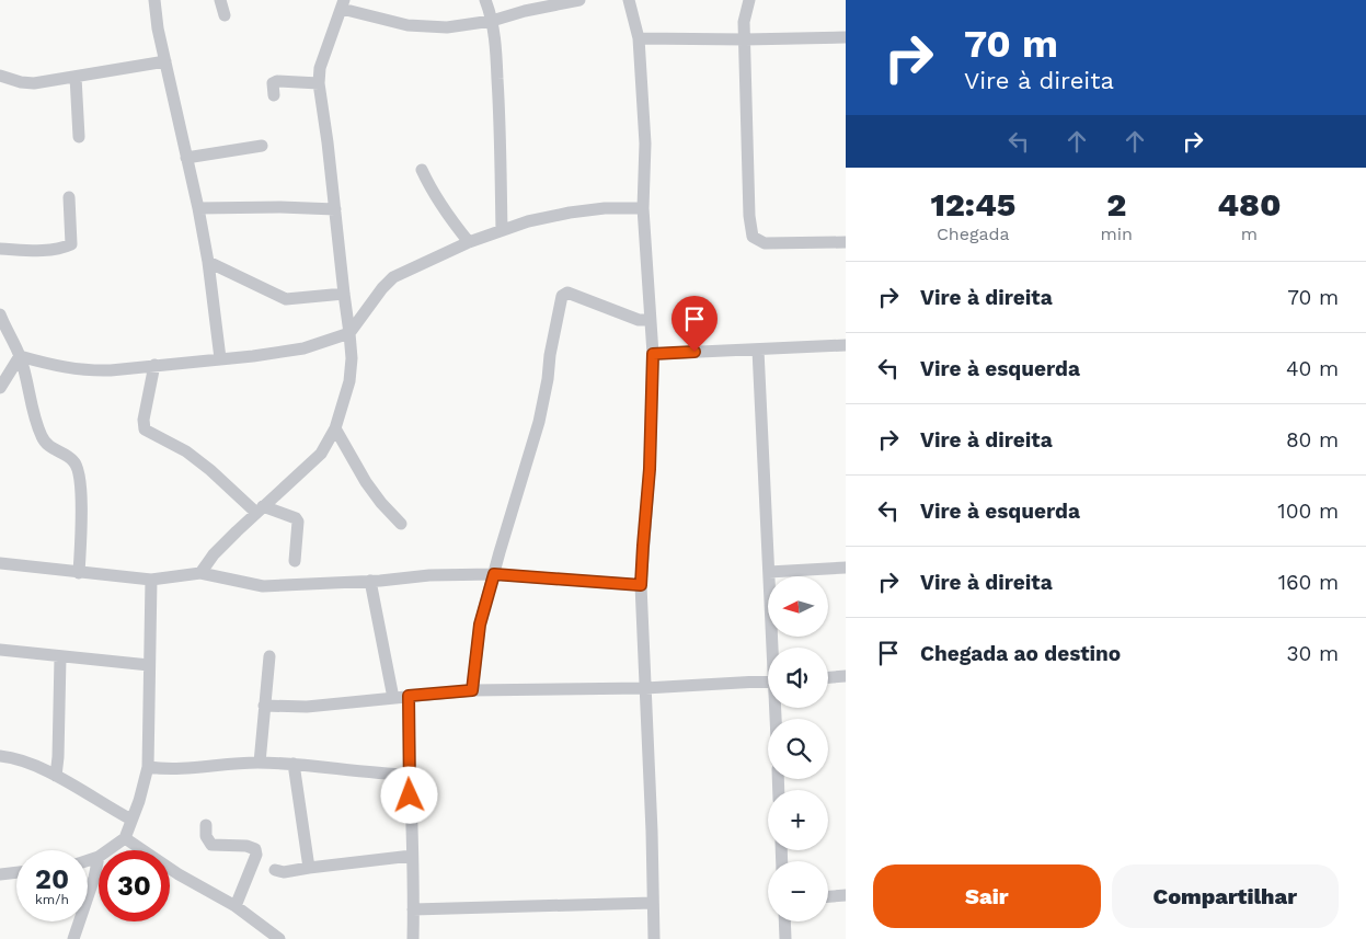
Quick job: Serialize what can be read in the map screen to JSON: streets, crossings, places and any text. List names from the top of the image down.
{
  "north": "left",
  "page": {
    "turn": ["70 m", "Vire à direita"],
    "eta": [
      "12:45",
      "Chegada",
      "2",
      "min",
      "480",
      "m"
    ],
    "list": [
      {
        "name": "Vire à direita",
        "value": "70 m"
      },
      {
        "name": "Vire à esquerda",
        "value": "40 m"
      },
      {
        "name": "Vire à direita",
        "value": "80 m"
      },
      {
        "name": "Vire à esquerda",
        "value": "100 m"
      },
      {
        "name": "Vire à direita",
        "value": "160 m"
      },
      {
        "name": "Chegada ao destino",
        "value": "30 m"
      }
    ],
    "map_buttons": ["+", "−"],
    "speed": "20 km/h",
    "limit": "30",
    "buttons": ["Sair", "Compartilhar"]
  }
}
